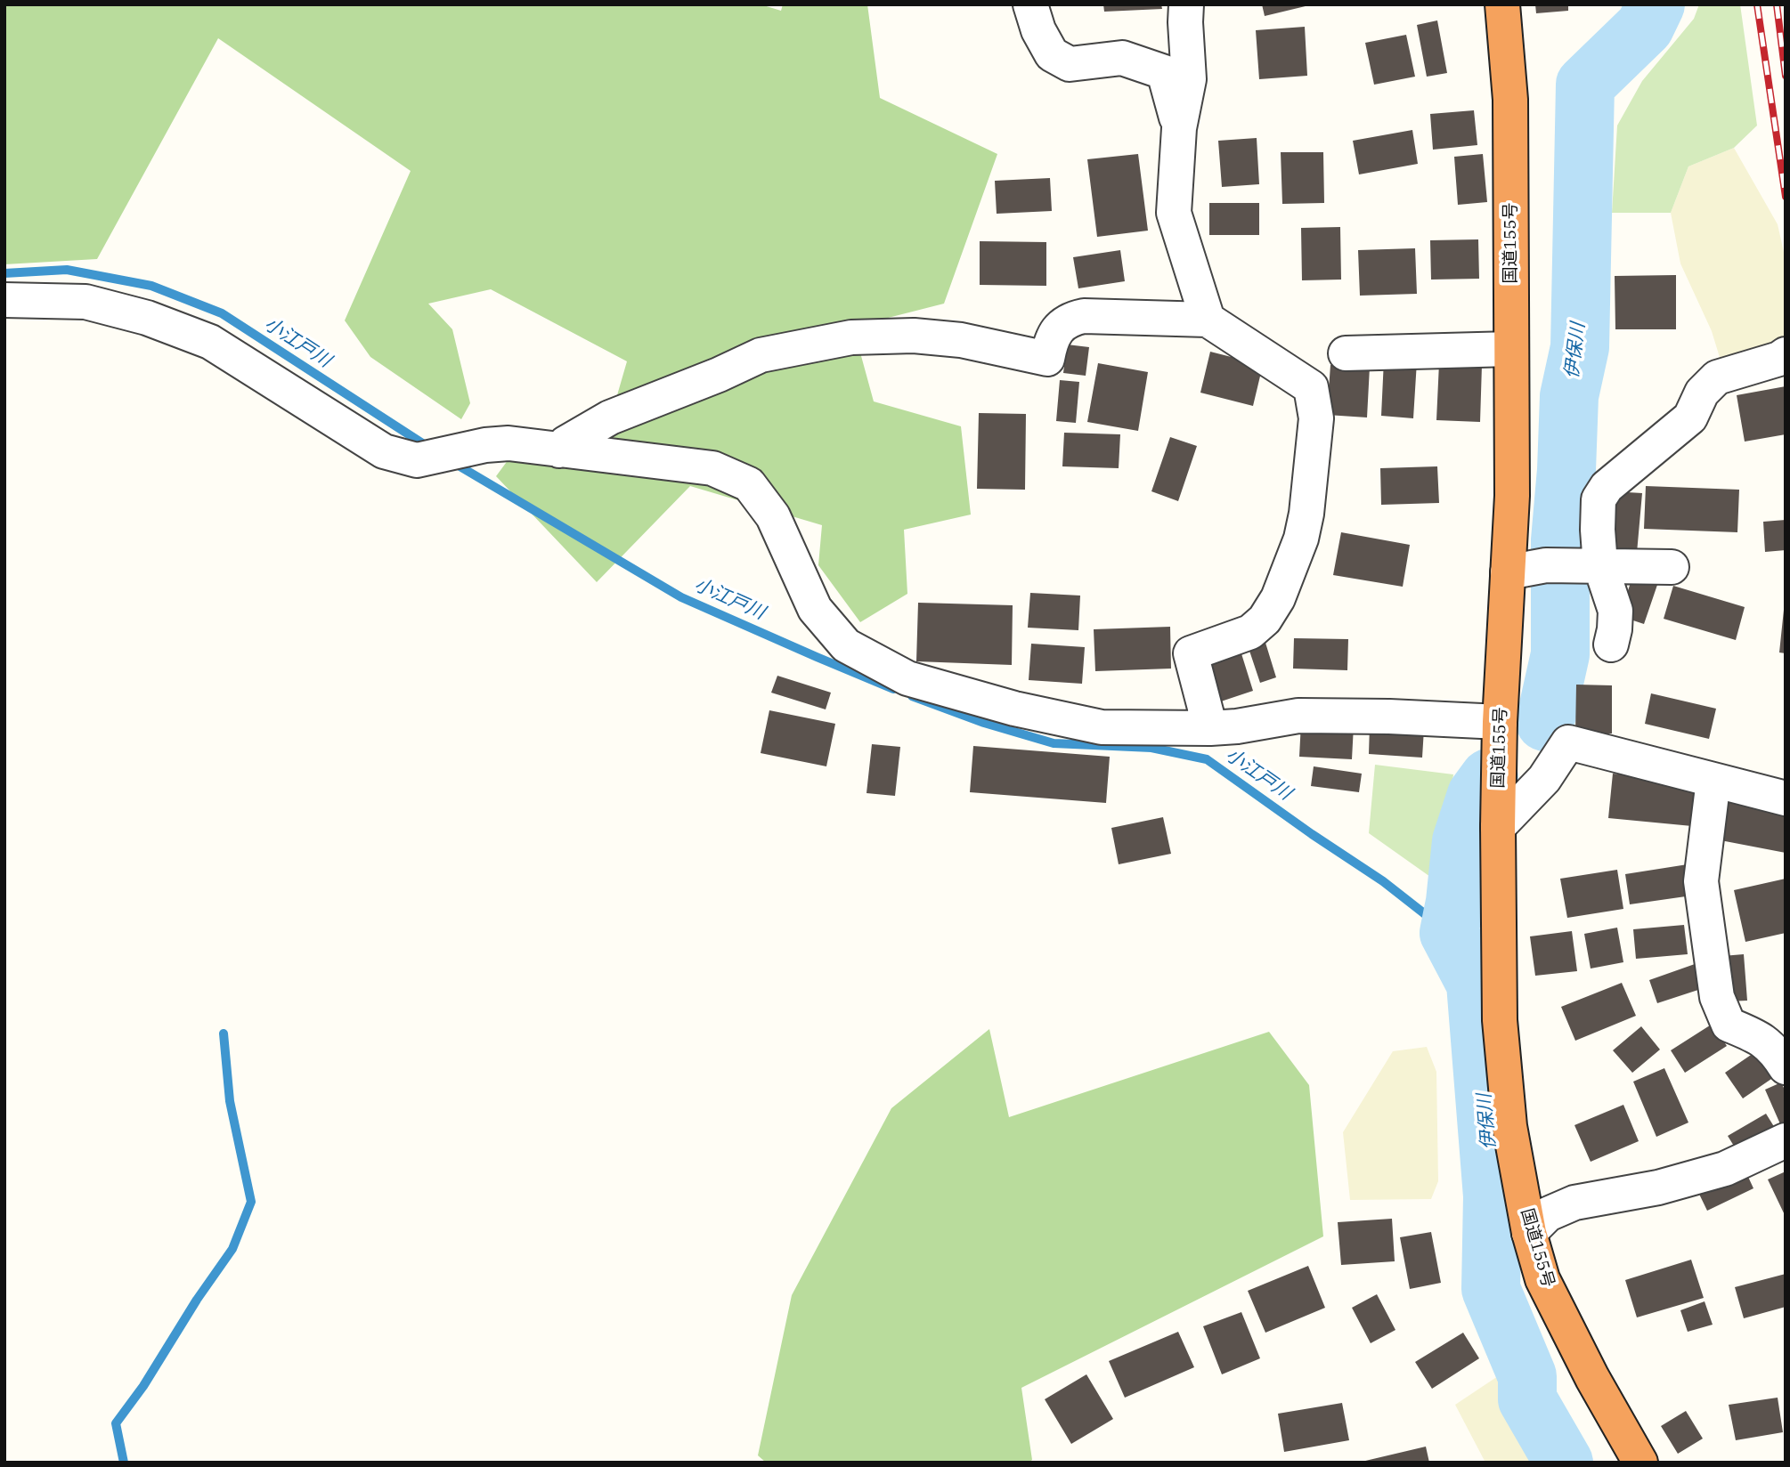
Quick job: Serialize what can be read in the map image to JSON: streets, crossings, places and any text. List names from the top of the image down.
{
  "streets": {
    "highway": ["国道155号"]
  },
  "water": ["小江戸川", "伊保川"]
}
